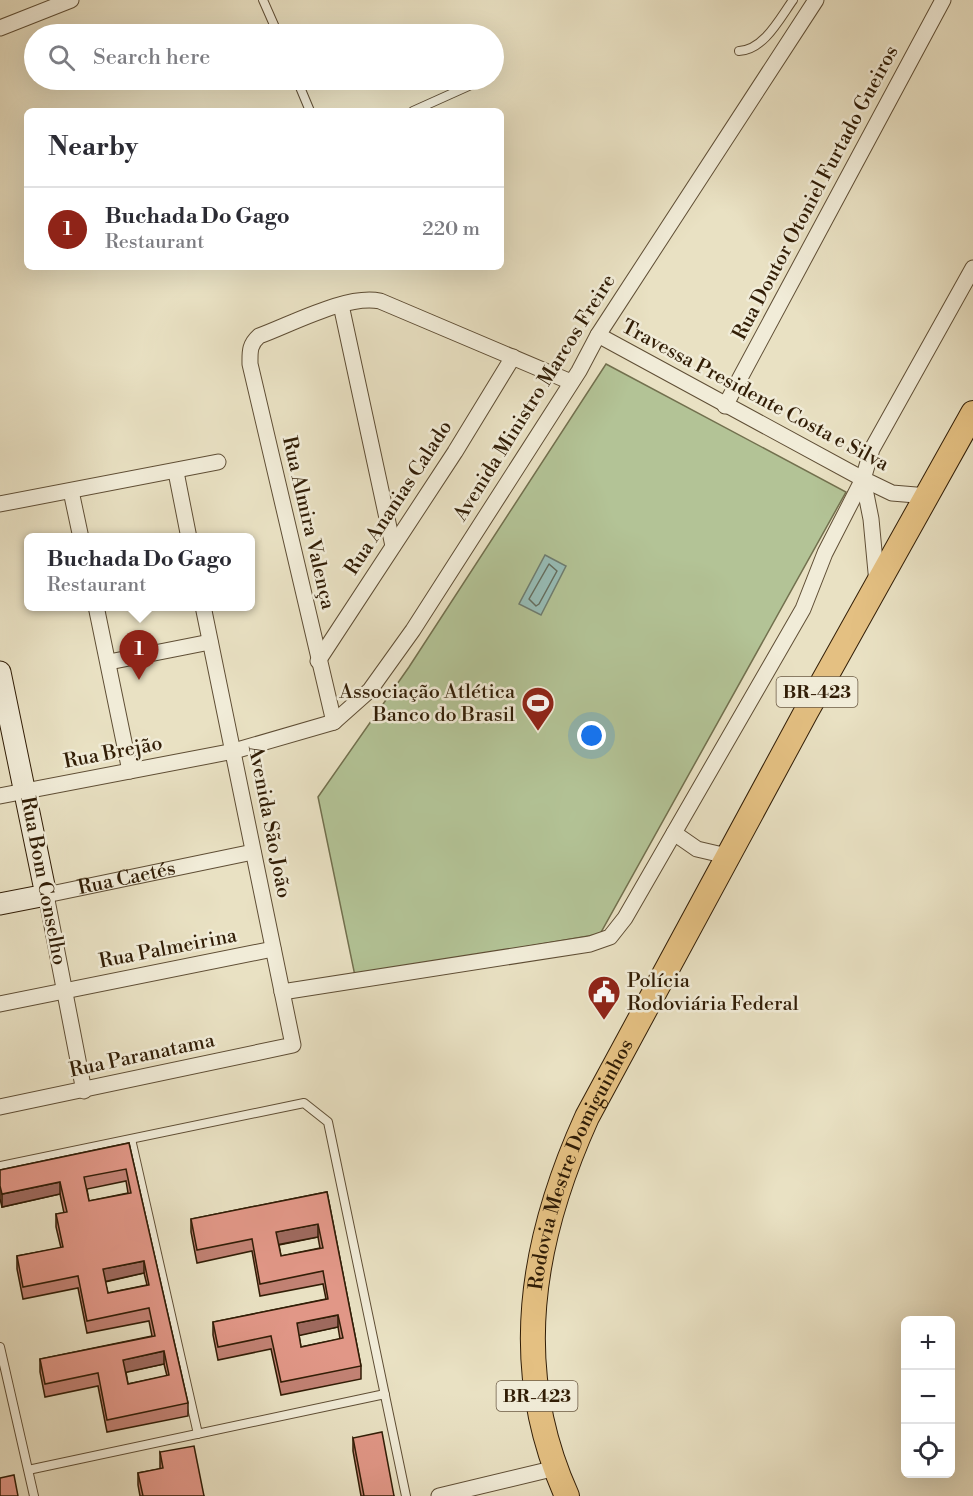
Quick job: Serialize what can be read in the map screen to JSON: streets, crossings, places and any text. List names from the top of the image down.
{
  "streets": {
    "main road": ["BR-423", "Rodovia Mestre Domiguinhos"],
    "street": [
      "Rua Doutor Otoniel Furtado Gueiros",
      "Travessa Presidente Costa e Silva",
      "Avenida Ministro Marcos Freire",
      "Rua Ananias Calado",
      "Rua Almira Valença",
      "Rua Brejão",
      "Avenida São João",
      "Rua Caetés",
      "Rua Bom Conselho",
      "Rua Palmeirina",
      "Rua Paranatama"
    ]
  },
  "crossings": [
    ["Rua Doutor Otoniel Furtado Gueiros", "Travessa Presidente Costa e Silva"],
    ["Travessa Presidente Costa e Silva", "Avenida Ministro Marcos Freire"],
    ["Travessa Presidente Costa e Silva", "Rodovia Mestre Domiguinhos"],
    ["Avenida Ministro Marcos Freire", "Rua Almira Valença"],
    ["Avenida Ministro Marcos Freire", "Rua Brejão"],
    ["Avenida Ministro Marcos Freire", "Avenida São João"],
    ["Rua Ananias Calado", "Rua Almira Valença"],
    ["Rua Brejão", "Avenida São João"],
    ["Rua Brejão", "Rua Bom Conselho"],
    ["Avenida São João", "Rua Caetés"],
    ["Avenida São João", "Rua Palmeirina"],
    ["Avenida São João", "Rua Paranatama"],
    ["Rua Caetés", "Rua Bom Conselho"],
    ["Rua Bom Conselho", "Rua Palmeirina"],
    ["Rua Bom Conselho", "Rua Paranatama"]
  ],
  "places": {
    "sports": ["Associação Atlética Banco do Brasil"],
    "public building": ["Polícia Rodoviária Federal"]
  },
  "page": {
    "search": "Search here",
    "heading": "Nearby",
    "list": [
      {
        "mark": "1",
        "name": "Buchada Do Gago",
        "note": "Restaurant",
        "value": "220 m"
      }
    ],
    "popup": ["Buchada Do Gago", "Restaurant"],
    "pins": "1",
    "map_buttons": ["+", "−"]
  }
}
